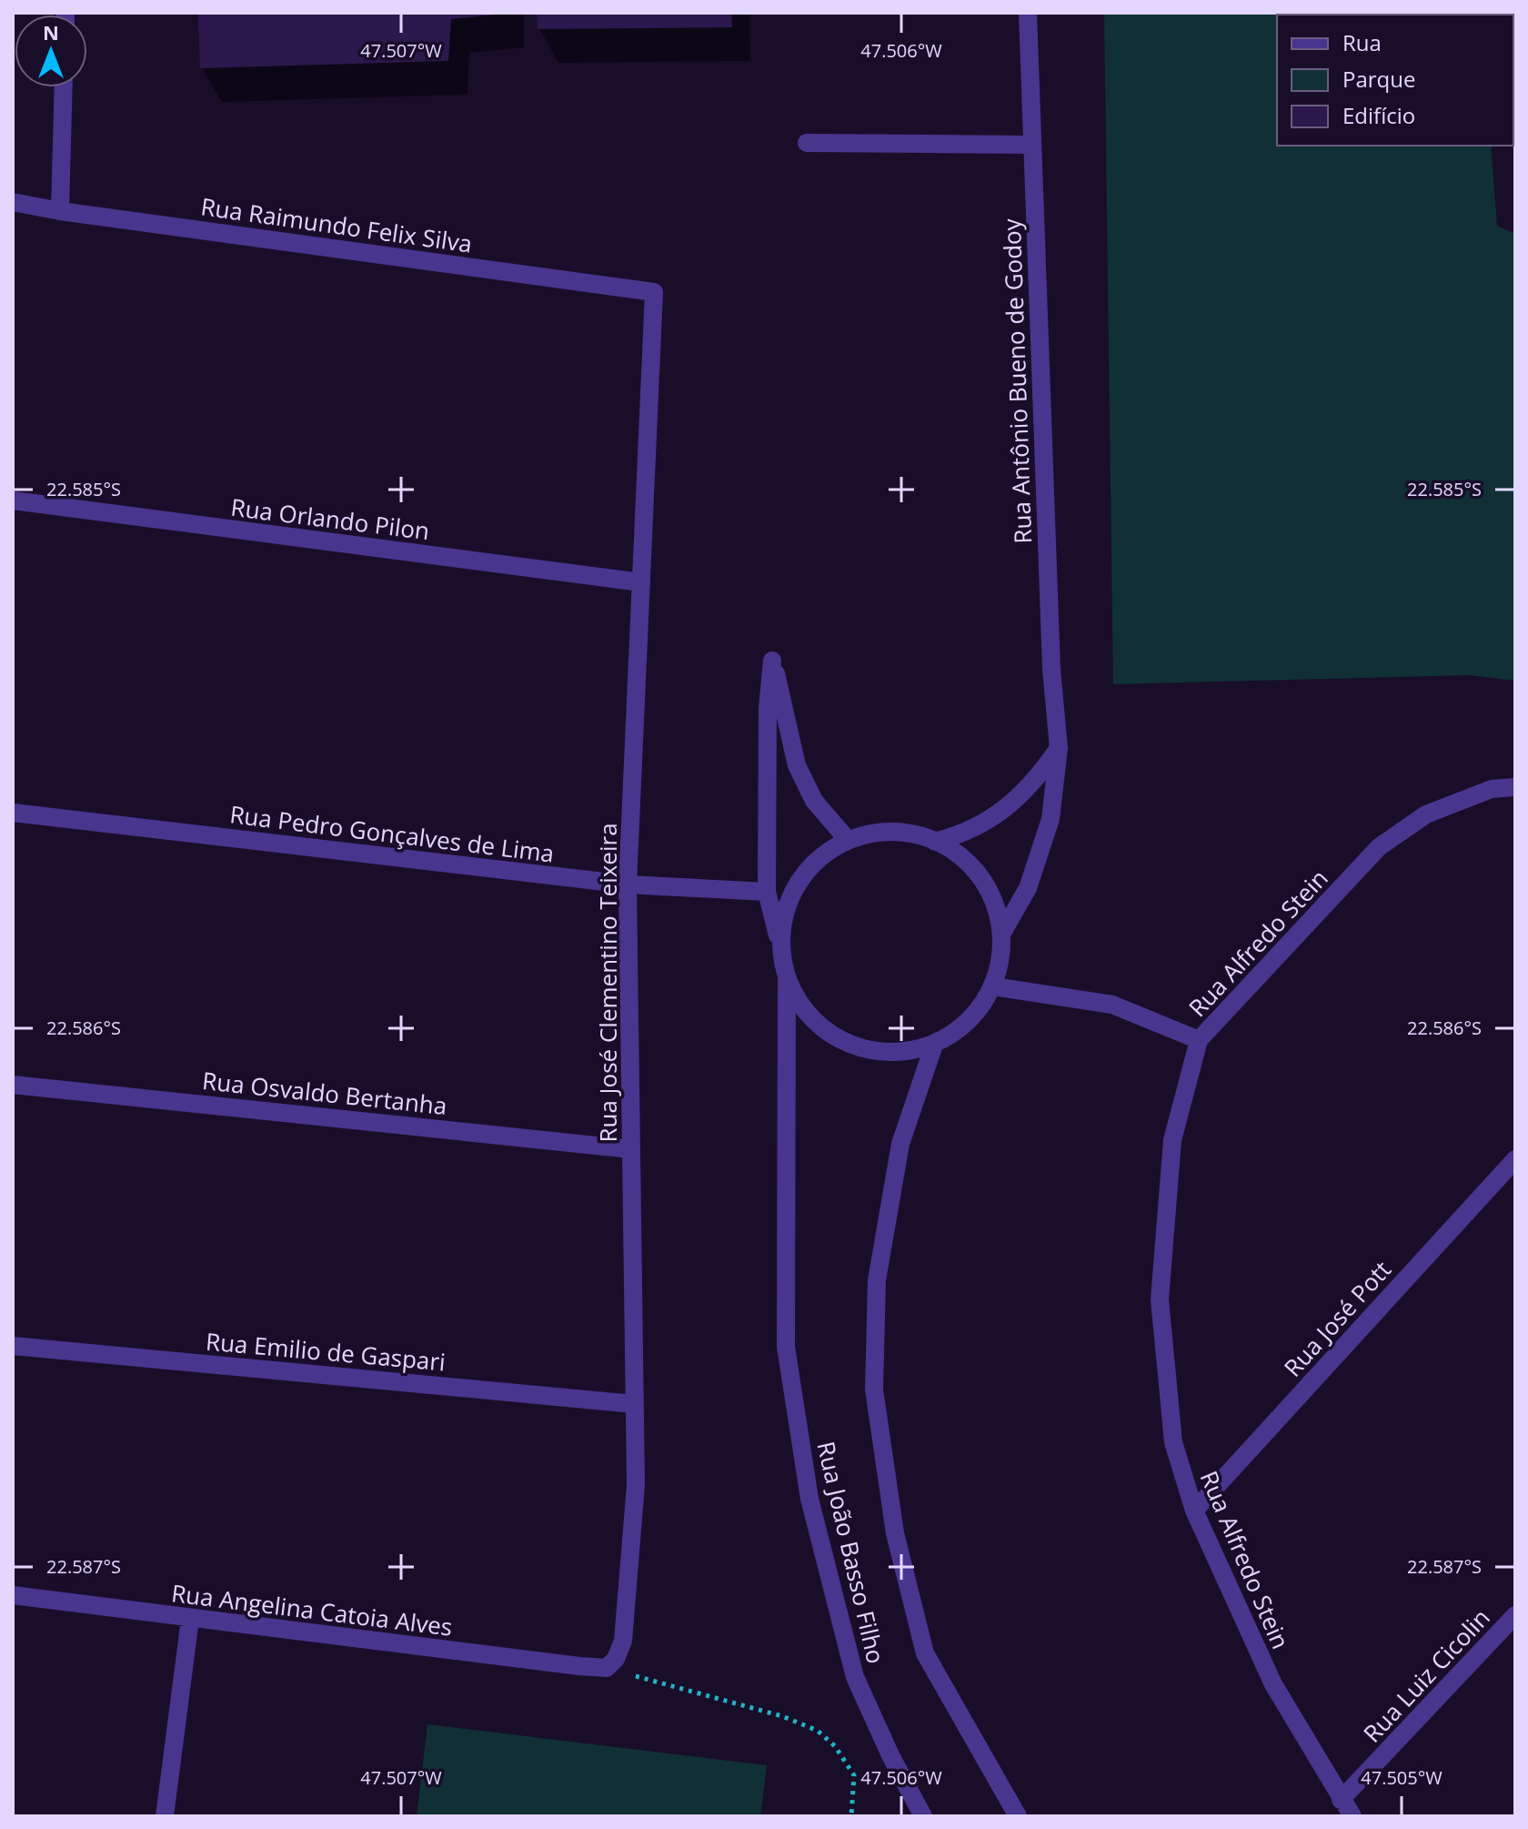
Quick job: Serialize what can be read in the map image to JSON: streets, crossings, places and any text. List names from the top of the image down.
{
  "streets": {
    "street": [
      "Rua Raimundo Felix Silva",
      "Rua Antônio Bueno de Godoy",
      "Rua Orlando Pilon",
      "Rua Pedro Gonçalves de Lima",
      "Rua Alfredo Stein",
      "Rua José Clementino Teixeira",
      "Rua Osvaldo Bertanha",
      "Rua José Pott",
      "Rua Emilio de Gaspari",
      "Rua João Basso Filho",
      "Rua Angelina Catoia Alves",
      "Rua Luiz Cicolin"
    ]
  },
  "crossings": [
    ["Rua Raimundo Felix Silva", "Rua José Clementino Teixeira"],
    ["Rua Antônio Bueno de Godoy", "Rua João Basso Filho"],
    ["Rua Orlando Pilon", "Rua José Clementino Teixeira"],
    ["Rua Pedro Gonçalves de Lima", "Rua José Clementino Teixeira"],
    ["Rua Alfredo Stein", "Rua José Pott"],
    ["Rua Alfredo Stein", "Rua Luiz Cicolin"],
    ["Rua José Clementino Teixeira", "Rua Osvaldo Bertanha"],
    ["Rua José Clementino Teixeira", "Rua Emilio de Gaspari"],
    ["Rua José Clementino Teixeira", "Rua Angelina Catoia Alves"]
  ],
  "legend": ["Rua", "Parque", "Edifício"],
  "north": "top",
  "coordinates": [
    "47.507°W",
    "47.506°W",
    "22.585°S",
    "22.586°S",
    "22.587°S",
    "47.505°W"
  ]
}
